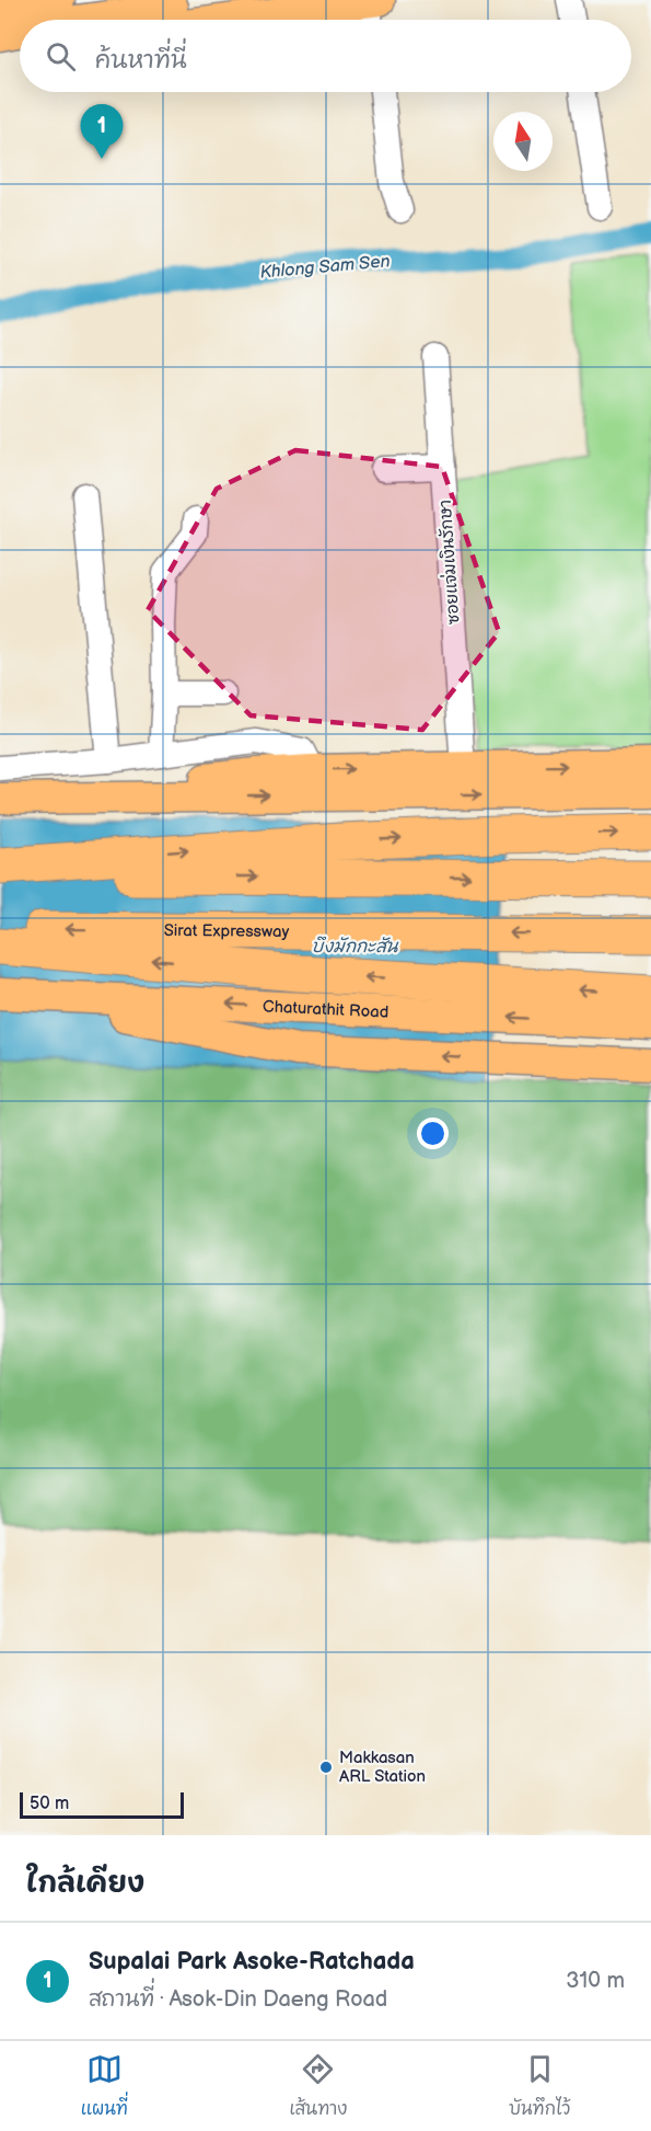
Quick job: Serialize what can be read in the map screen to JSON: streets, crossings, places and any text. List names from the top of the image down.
{
  "streets": {
    "highway": ["Sirat Expressway"],
    "main road": ["Chaturathit Road"],
    "street": ["ซอยแจ่มเงินรักษา"]
  },
  "water": ["Khlong Sam Sen", "บึงมักกะสัน"],
  "places": ["Makkasan ARL Station"],
  "scale_bar": "50 m",
  "north": "top",
  "page": {
    "search": "ค้นหาที่นี่",
    "pins": "1",
    "scale": "50 m",
    "heading": "ใกล้เคียง",
    "list": [
      {
        "mark": "1",
        "name": "Supalai Park Asoke-Ratchada",
        "note": "สถานที่ · Asok-Din Daeng Road",
        "value": "310 m"
      }
    ],
    "nav": ["แผนที่", "เส้นทาง", "บันทึกไว้"]
  }
}
